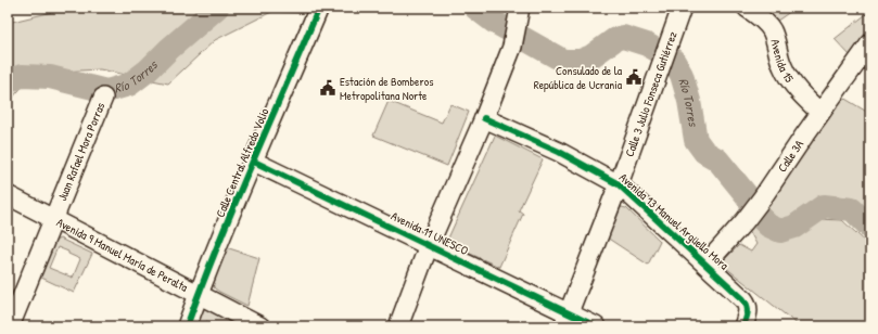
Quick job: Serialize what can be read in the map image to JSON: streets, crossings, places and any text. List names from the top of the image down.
{
  "streets": {
    "street": [
      "Avenida 15",
      "Calle 3 Julio Fonseca Gutiérrez",
      "Juan Rafael Mora Porras",
      "Calle 3A",
      "Calle Central Alfredo Volio",
      "Avenida 13 Manuel Argüello Mora",
      "Avenida 11 UNESCO",
      "Avenida 9 Manuel María de Peralta"
    ]
  },
  "crossings": [
    ["Avenida 15", "Calle 3A"],
    ["Calle 3 Julio Fonseca Gutiérrez", "Avenida 13 Manuel Argüello Mora"],
    ["Calle 3 Julio Fonseca Gutiérrez", "Avenida 11 UNESCO"],
    ["Juan Rafael Mora Porras", "Avenida 9 Manuel María de Peralta"],
    ["Calle 3A", "Avenida 13 Manuel Argüello Mora"],
    ["Calle Central Alfredo Volio", "Avenida 11 UNESCO"],
    ["Calle Central Alfredo Volio", "Avenida 9 Manuel María de Peralta"]
  ],
  "water": ["Río Torres"],
  "places": {
    "public building": ["Consulado de la República de Ucrania", "Estación de Bomberos Metropolitana Norte"]
  }
}
